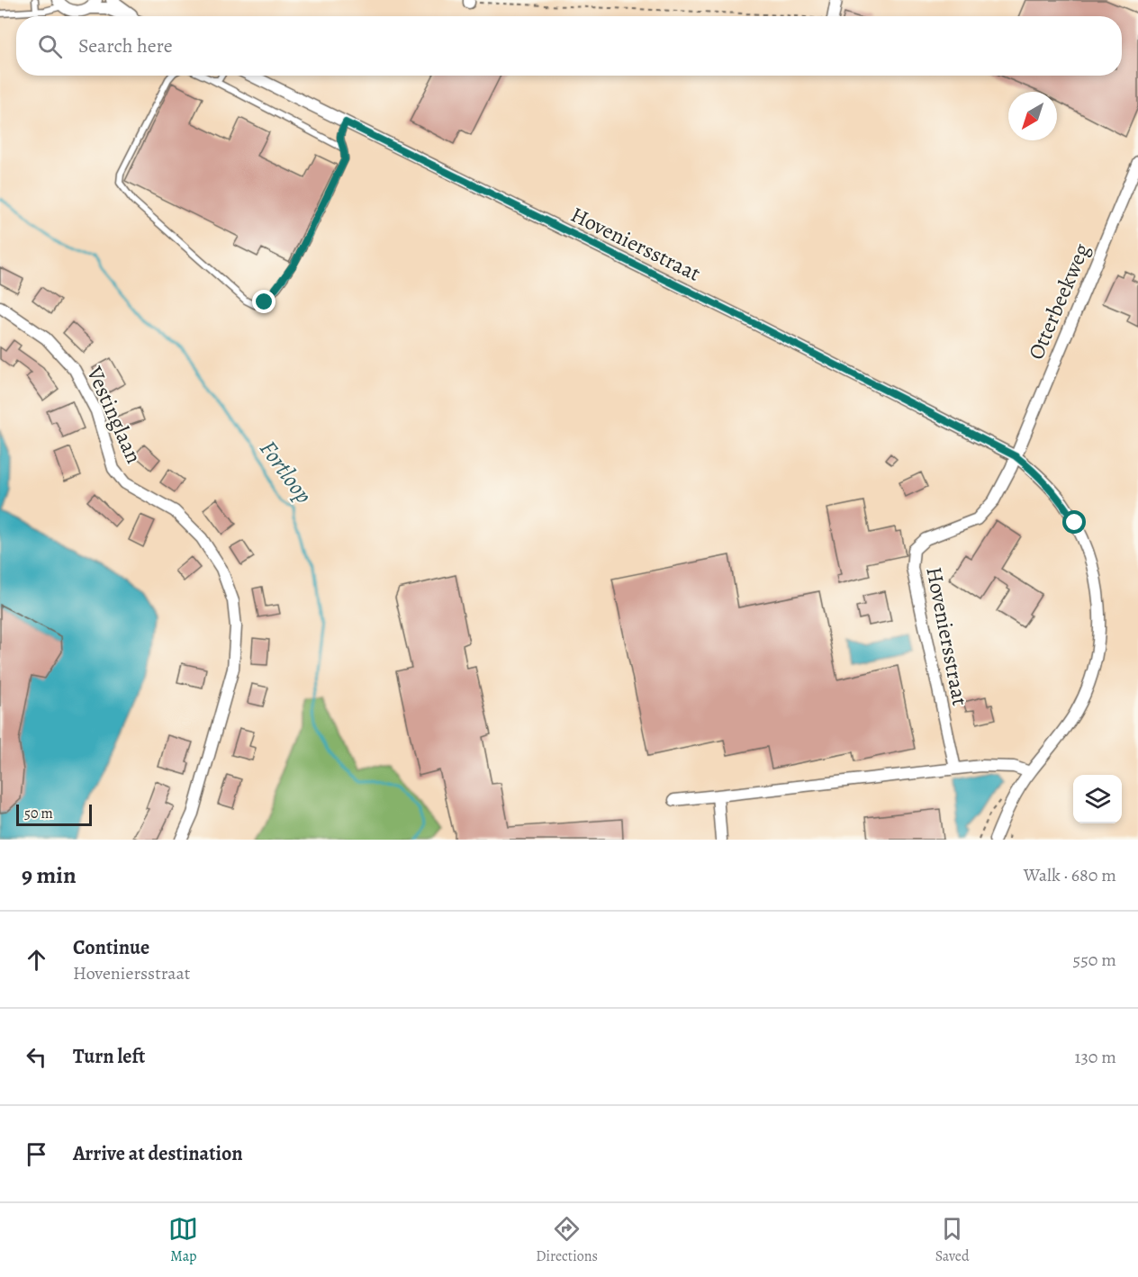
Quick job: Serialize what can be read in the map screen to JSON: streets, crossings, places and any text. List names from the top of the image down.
{
  "streets": {
    "street": ["Hoveniersstraat", "Otterbeekweg", "Vestinglaan"]
  },
  "crossings": [
    ["Hoveniersstraat", "Otterbeekweg"]
  ],
  "water": ["Fortloop"],
  "scale_bar": "50 m",
  "north": "bottom left",
  "page": {
    "search": "Search here",
    "scale": "50 m",
    "heading": ["9 min", "Walk · 680 m"],
    "list": [
      ["Continue", "Hoveniersstraat", "550 m"],
      ["Turn left", "130 m"],
      "Arrive at destination"
    ],
    "nav": ["Map", "Directions", "Saved"]
  }
}
